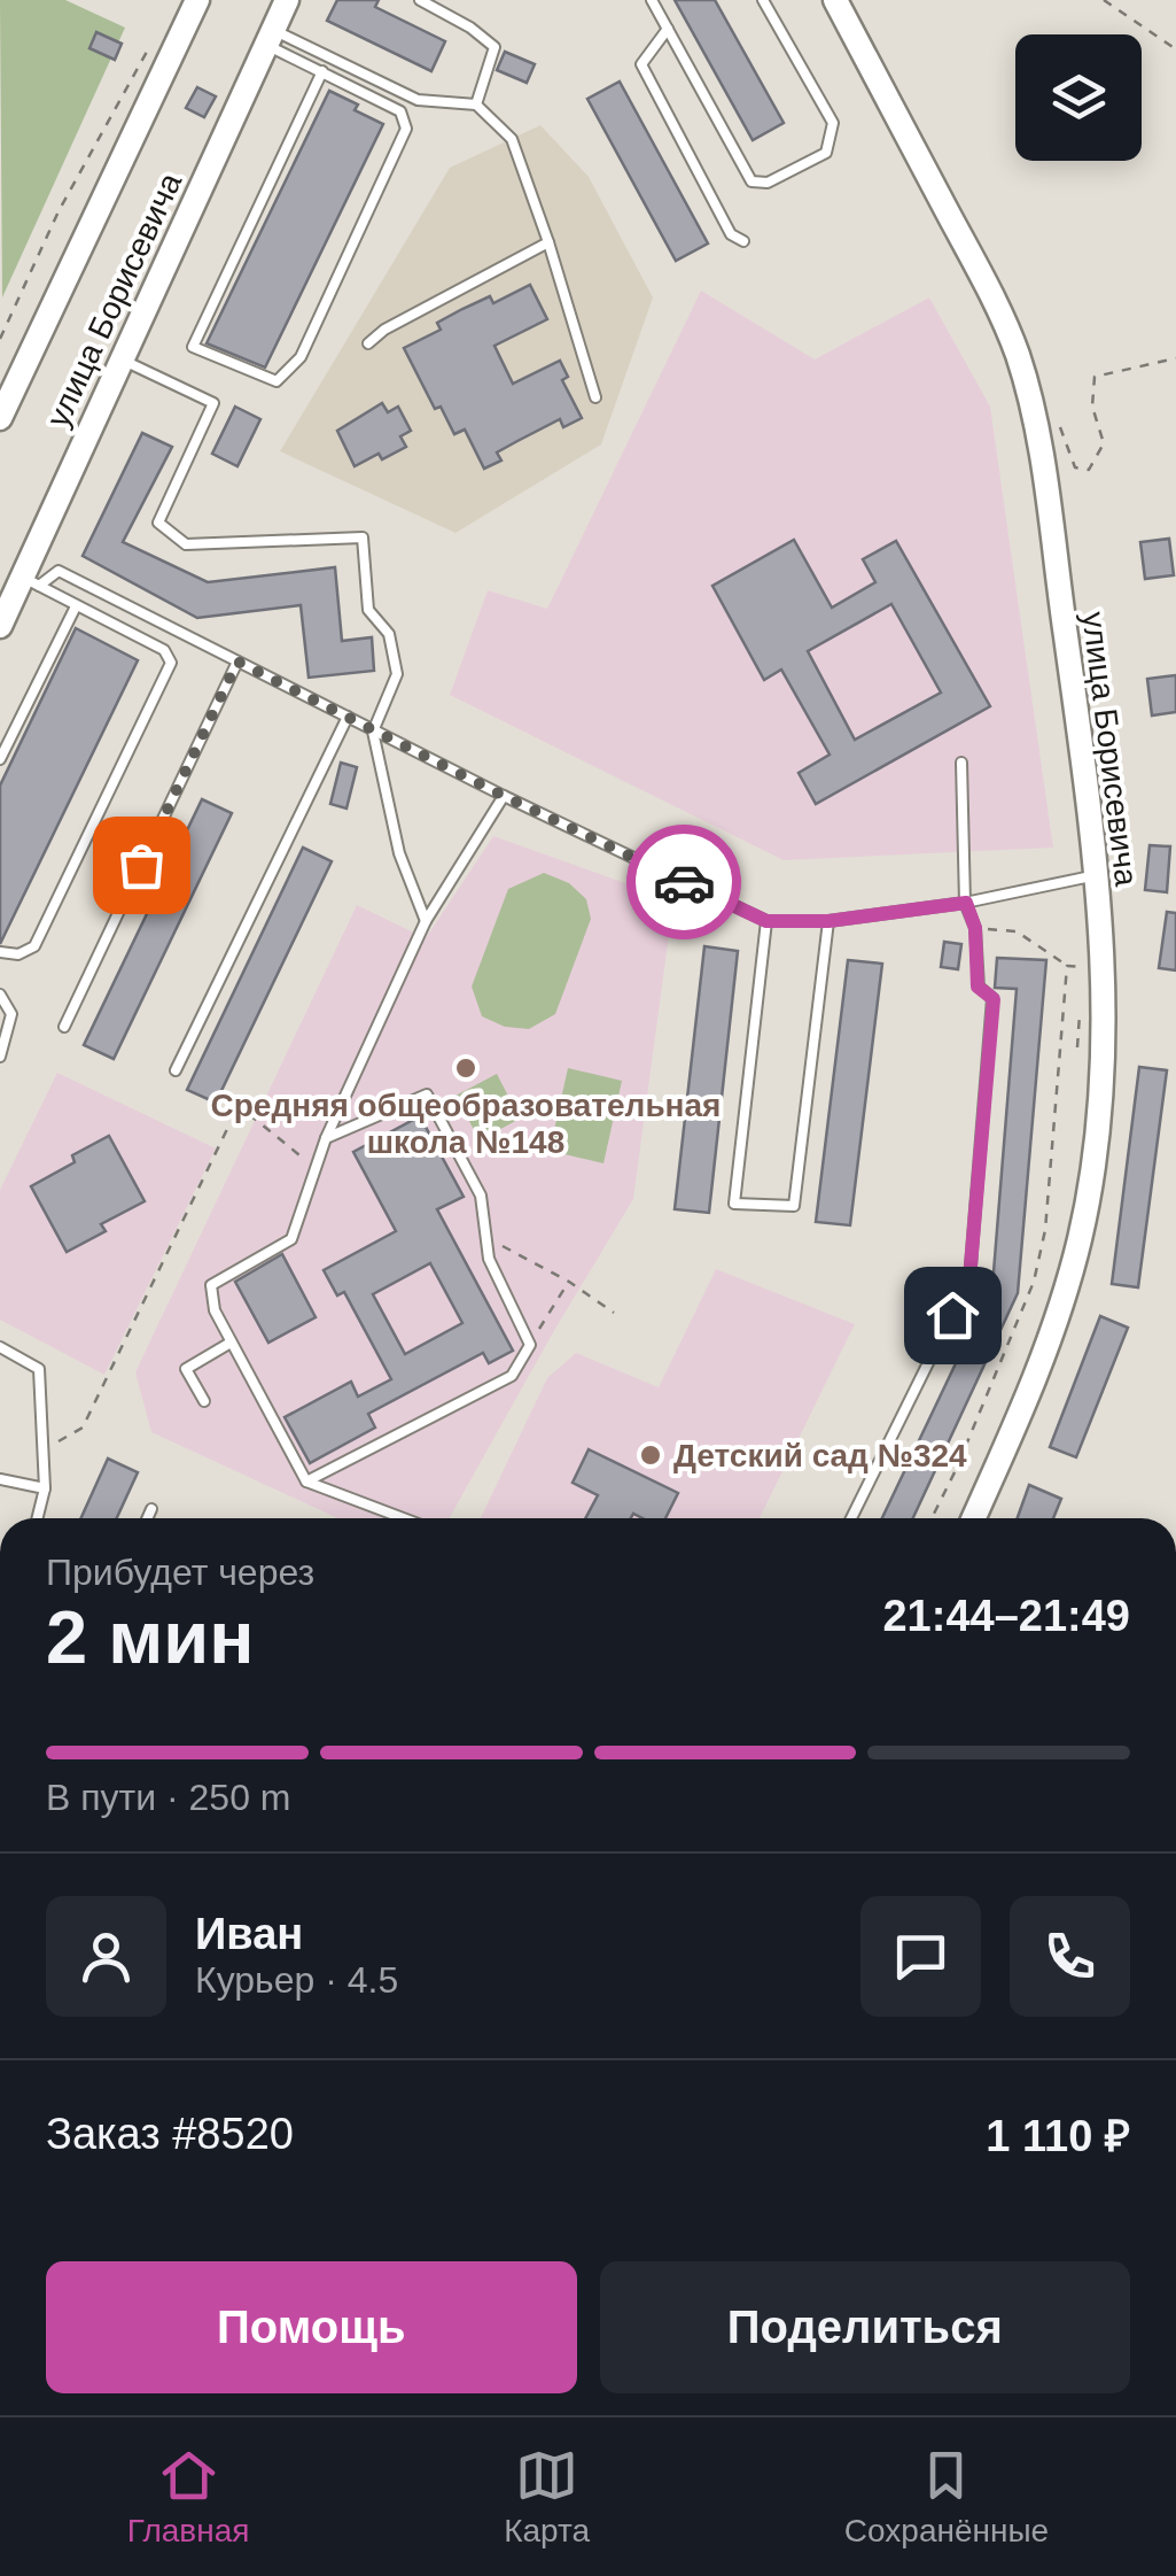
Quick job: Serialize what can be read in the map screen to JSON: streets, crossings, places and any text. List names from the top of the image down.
{
  "streets": {
    "street": ["улица Борисевича"]
  },
  "places": ["Средняя общеобразовательная школа №148", "Детский сад №324"],
  "page": {
    "heading": ["2 мин", "Прибудет через", "21:44–21:49"],
    "panel": [
      "Иван",
      "Курьер · 4.5",
      "Заказ #8520",
      "1 110 ₽"
    ],
    "bar": "В пути · 250 m",
    "buttons": ["Помощь", "Поделиться"],
    "tabs": ["Главная", "Карта", "Сохранённые"]
  }
}
